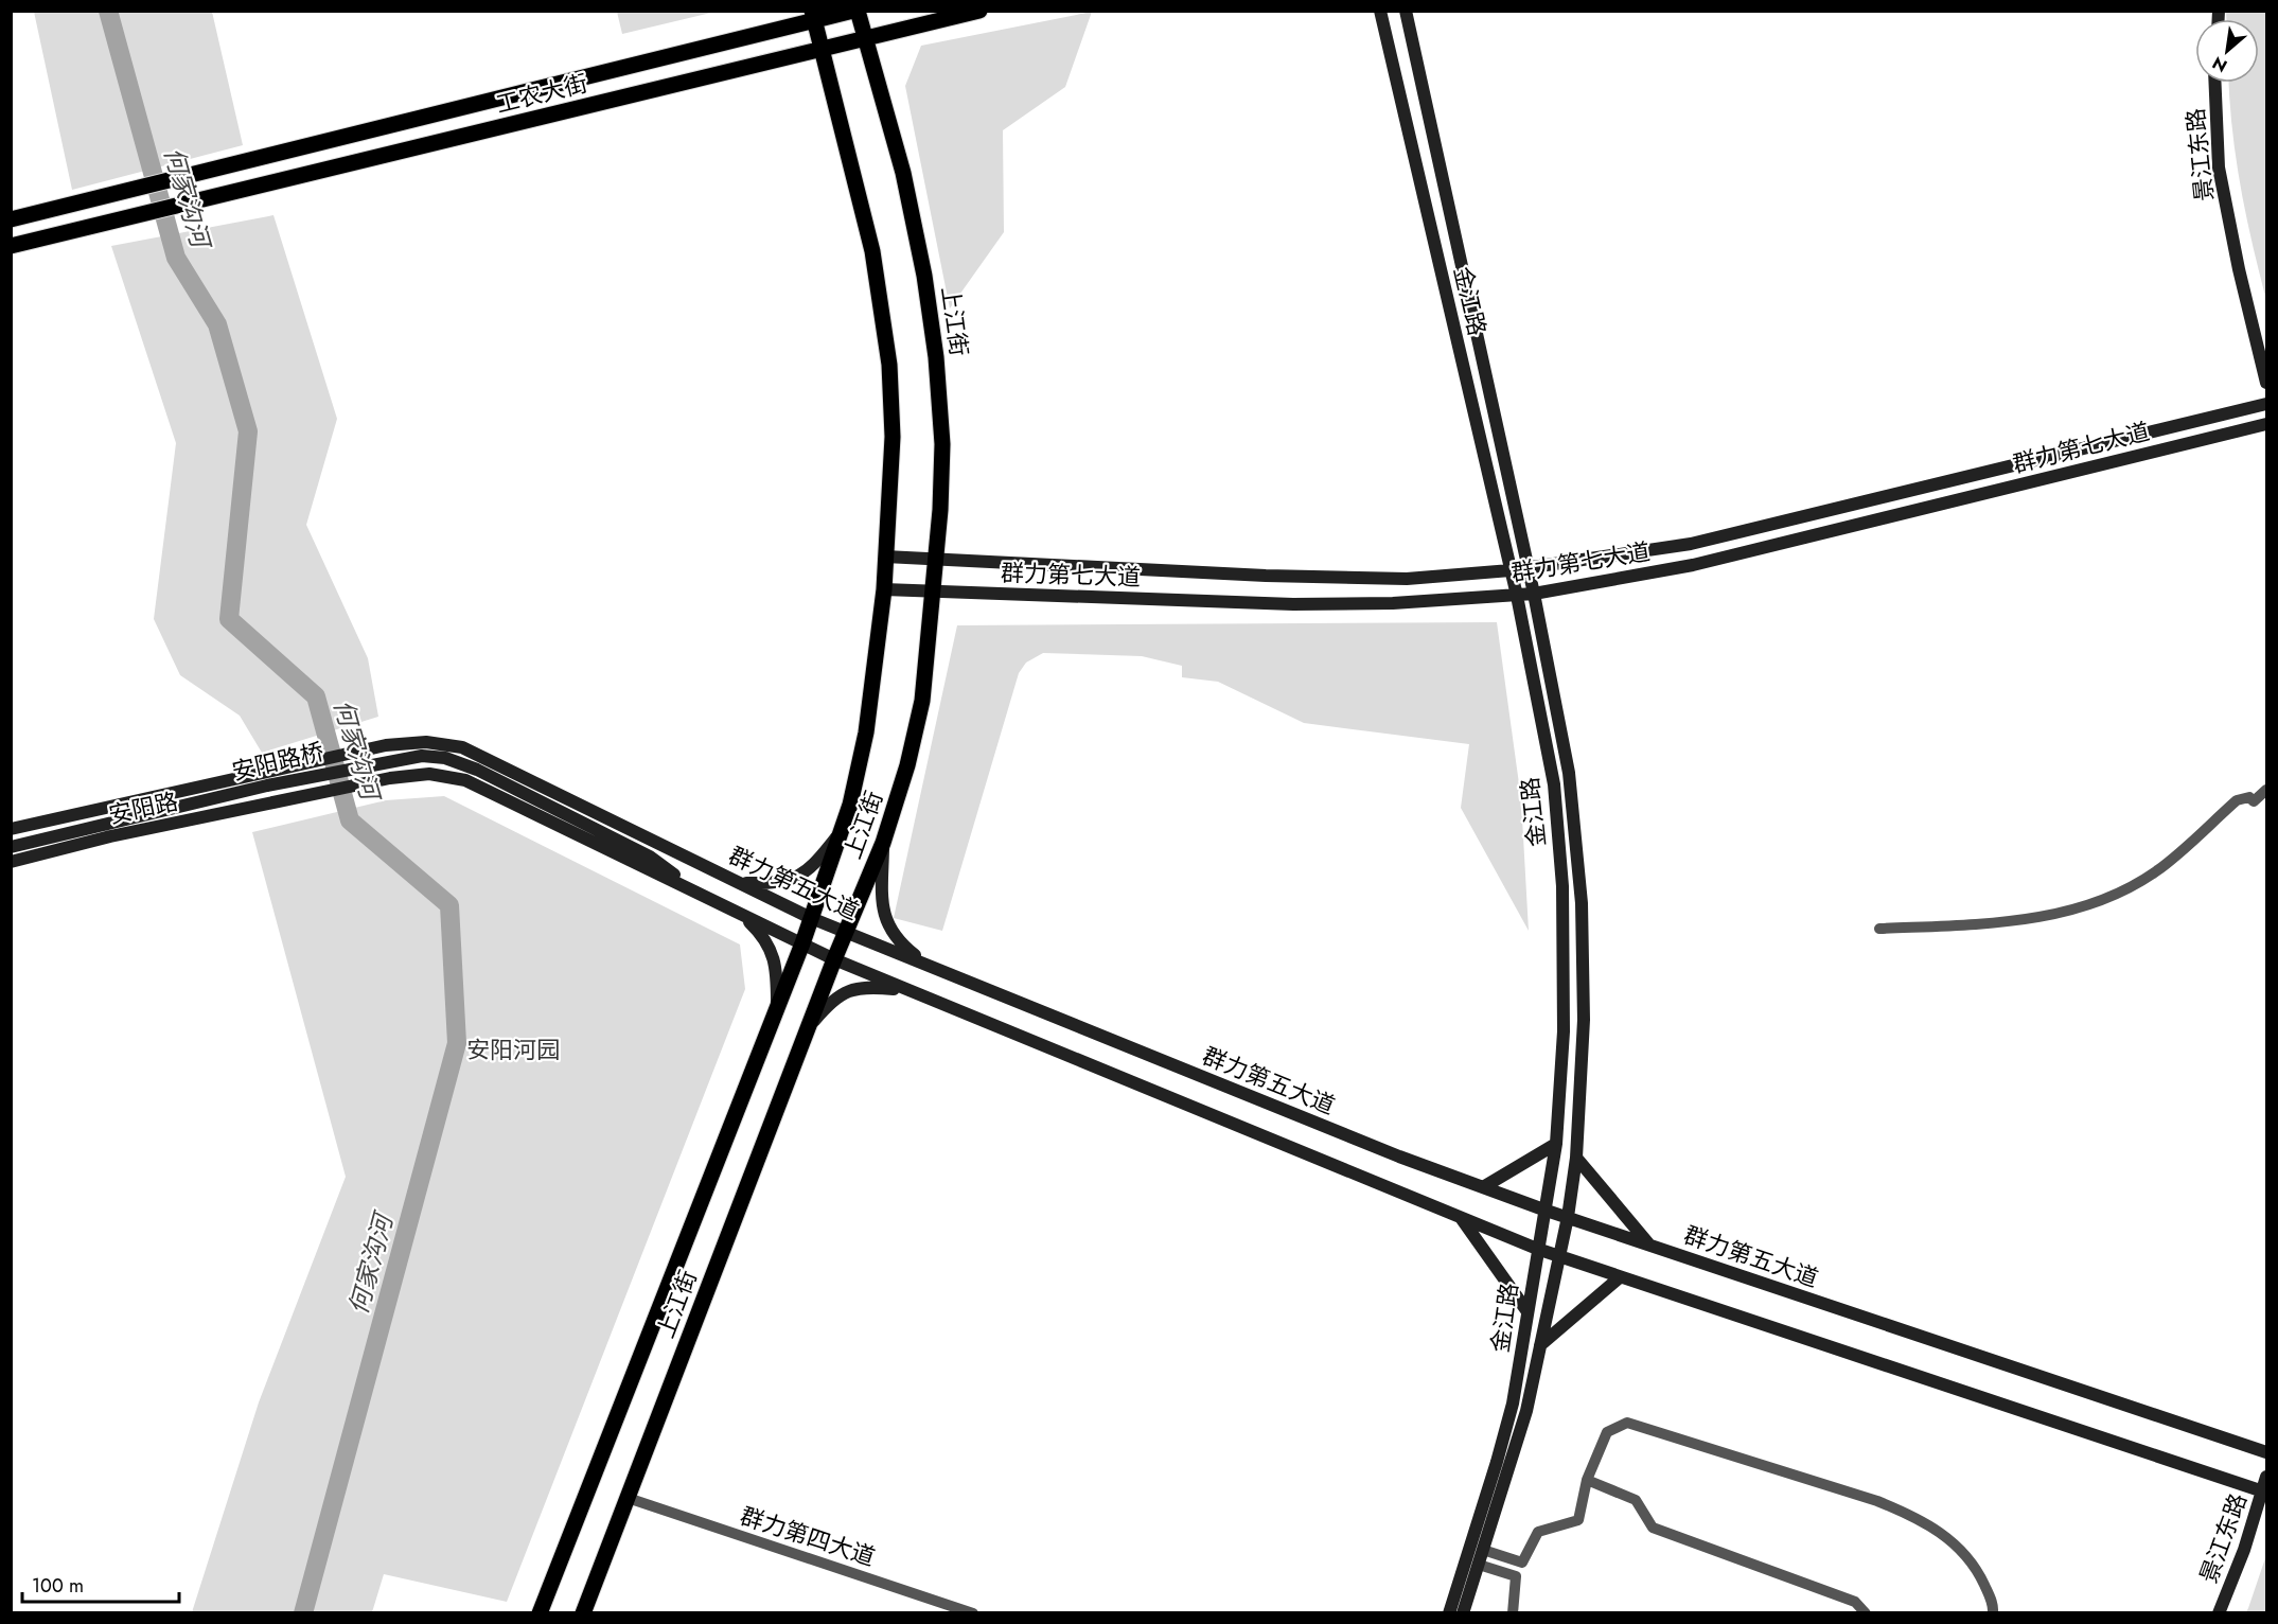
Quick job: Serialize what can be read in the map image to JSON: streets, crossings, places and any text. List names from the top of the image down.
{
  "streets": {
    "main road": [
      "工农大街",
      "景江东路",
      "金江路",
      "上江街",
      "群力第七大道",
      "安阳路桥",
      "安阳路",
      "群力第五大道"
    ],
    "street": ["群力第四大道"]
  },
  "crossings": [
    ["工农大街", "上江街"],
    ["金江路", "群力第七大道"],
    ["金江路", "群力第五大道"],
    ["上江街", "群力第七大道"],
    ["上江街", "群力第五大道"],
    ["上江街", "群力第四大道"],
    ["安阳路桥", "安阳路"],
    ["安阳路", "群力第五大道"]
  ],
  "water": ["何家沟河"],
  "parks": ["安阳河园"],
  "scale_bar": "100 m",
  "north": "bottom left"
}
